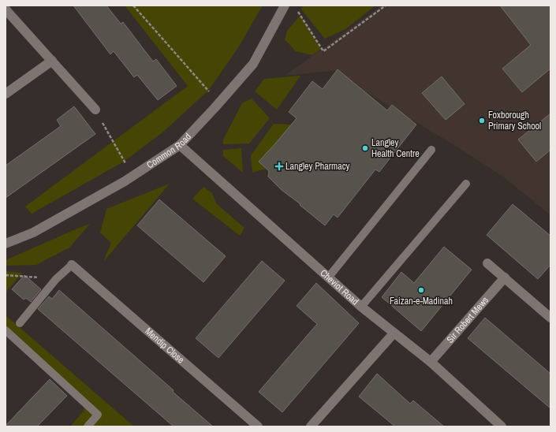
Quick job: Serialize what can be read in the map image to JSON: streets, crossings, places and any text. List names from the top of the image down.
{
  "streets": {
    "street": [
      "Common Road",
      "Cheviot Road",
      "Sir Robert Mews",
      "Mendip Close"
    ]
  },
  "crossings": [
    ["Common Road", "Cheviot Road"],
    ["Cheviot Road", "Sir Robert Mews"]
  ],
  "places": {
    "other": ["Foxborough Primary School", "Langley Health Centre", "Faizan-e-Madinah"],
    "health": ["Langley Pharmacy"]
  }
}
